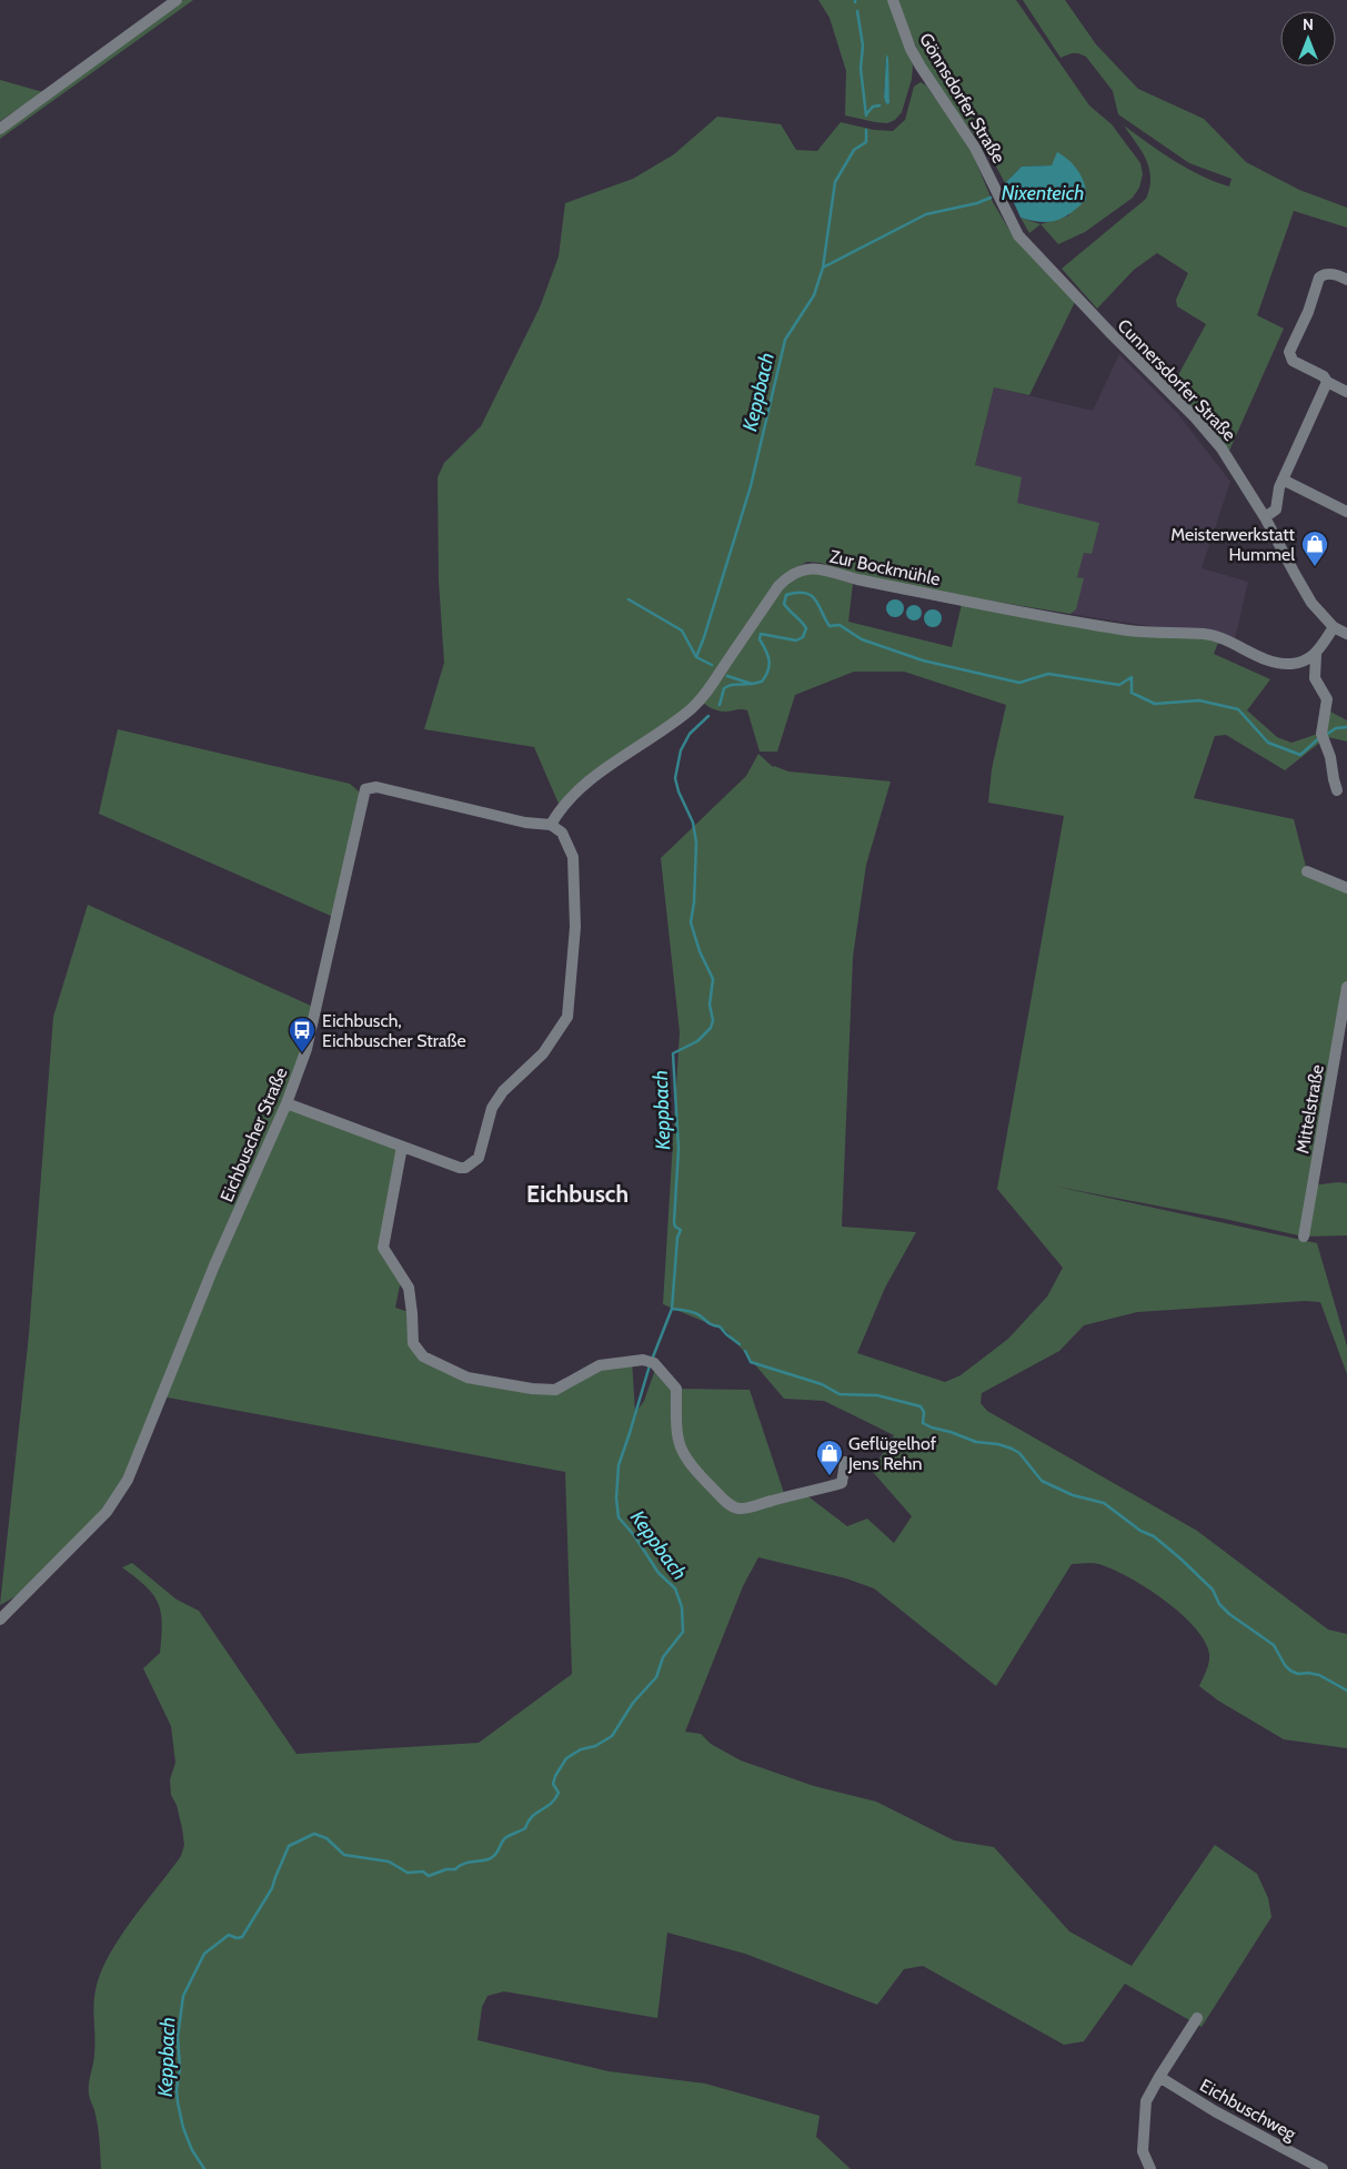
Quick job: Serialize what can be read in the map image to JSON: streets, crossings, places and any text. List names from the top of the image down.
{
  "streets": {
    "street": [
      "Gönnsdorfer Straße",
      "Cunnersdorfer Straße",
      "Zur Bockmühle",
      "Mittelstraße",
      "Eichbuscher Straße",
      "Eichbuschweg"
    ]
  },
  "crossings": [
    ["Gönnsdorfer Straße", "Cunnersdorfer Straße"],
    ["Zur Bockmühle", "Eichbuscher Straße"]
  ],
  "districts": ["Eichbusch"],
  "water": ["Nixenteich", "Keppbach"],
  "places": {
    "shop": ["Meisterwerkstatt Hummel", "Geflügelhof Jens Rehn"],
    "bus stop": ["Eichbusch, Eichbuscher Straße"]
  },
  "north": "top"
}
